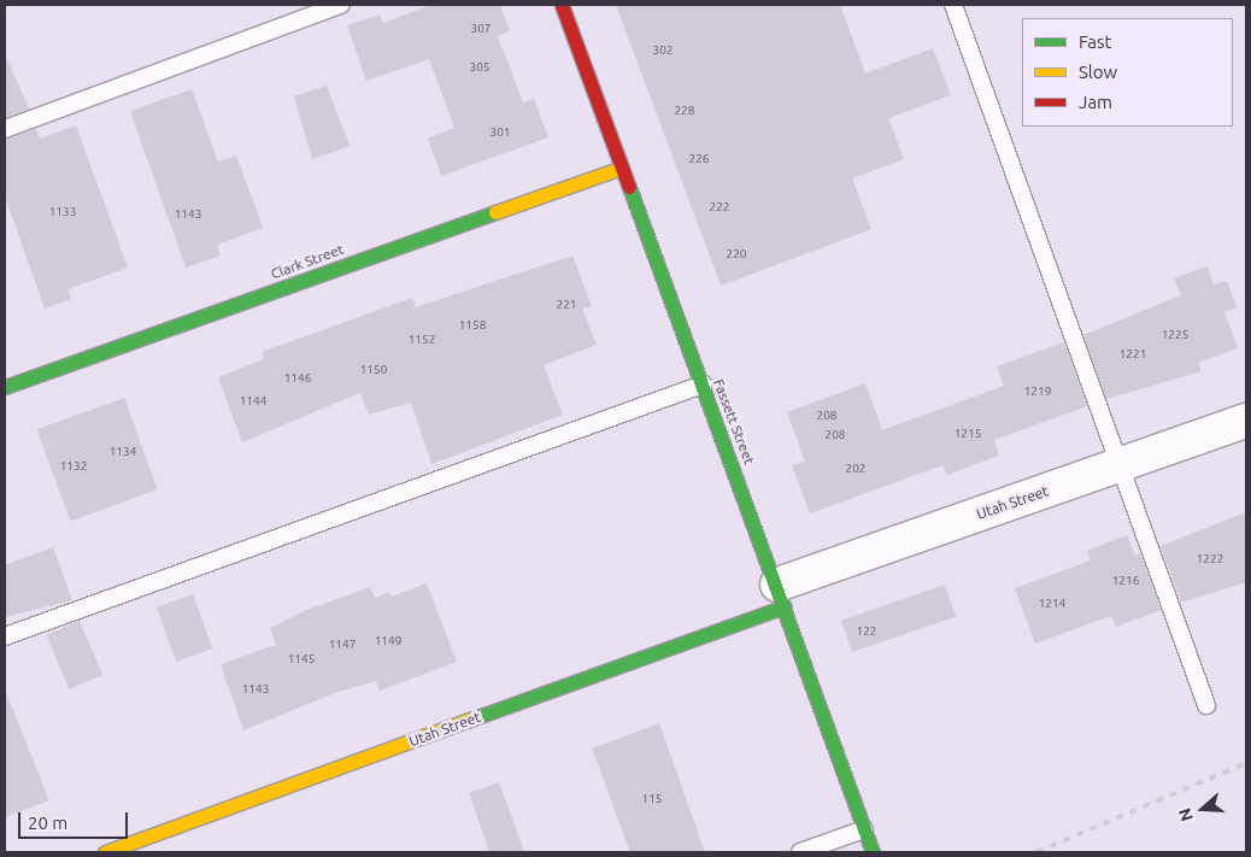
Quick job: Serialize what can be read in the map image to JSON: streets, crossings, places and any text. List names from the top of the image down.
{
  "streets": {
    "street": ["Clark Street", "Fassett Street", "Utah Street"]
  },
  "crossings": [
    ["Clark Street", "Fassett Street"],
    ["Fassett Street", "Utah Street"]
  ],
  "house_numbers": [
    "307",
    "302",
    "305",
    "228",
    "301",
    "226",
    "222",
    "1133",
    "1143",
    "220",
    "221",
    "1158",
    "1225",
    "1152",
    "1221",
    "1150",
    "1146",
    "1219",
    "1144",
    "208",
    "1215",
    "208",
    "1134",
    "1132",
    "202",
    "1222",
    "1216",
    "1214",
    "122",
    "1149",
    "1147",
    "1145",
    "1143",
    "115"
  ],
  "legend": ["Fast", "Slow", "Jam"],
  "scale_bar": "20 m",
  "north": "left"
}
